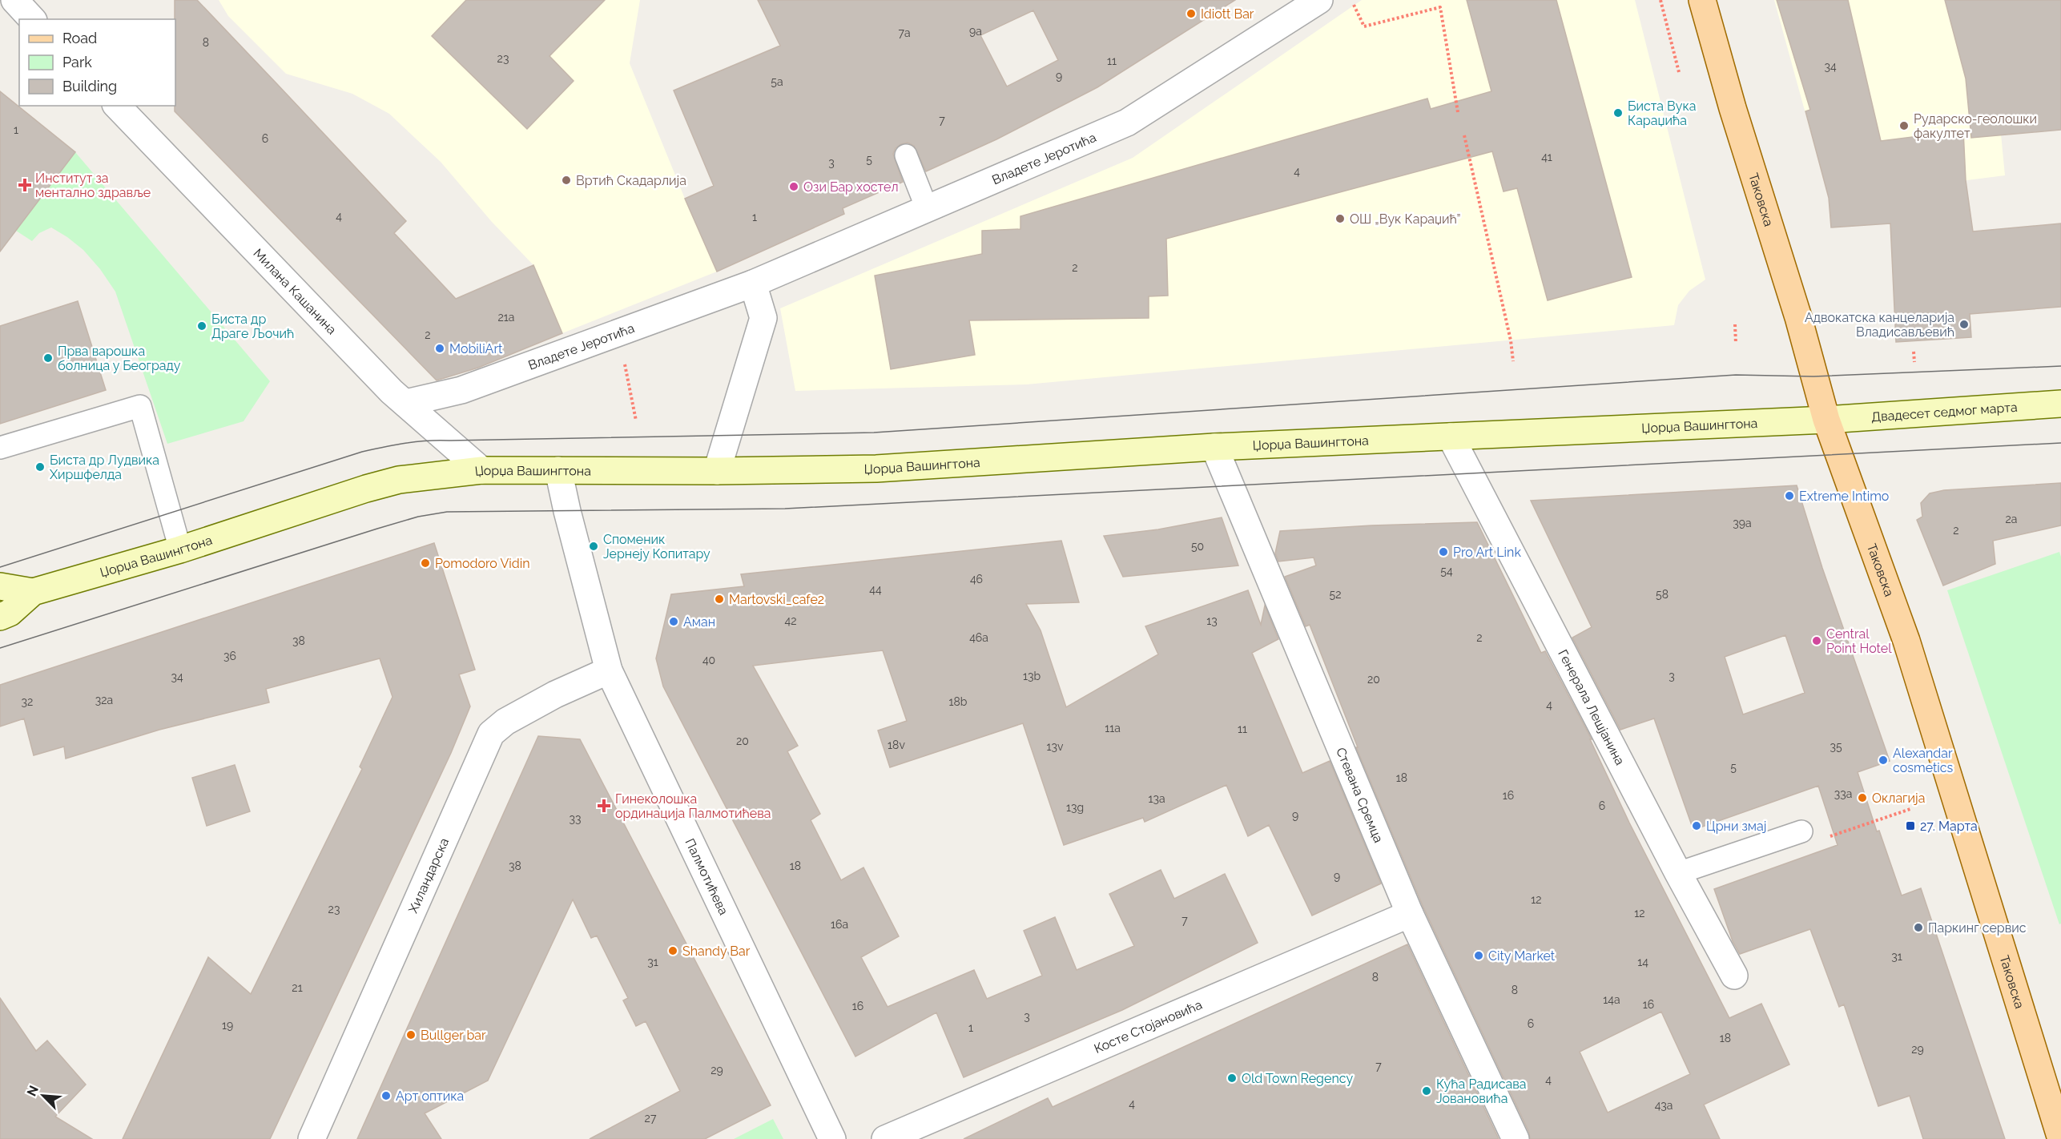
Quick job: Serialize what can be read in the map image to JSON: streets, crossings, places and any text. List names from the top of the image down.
{
  "streets": {
    "main road": ["Таковска", "Двадесет седмог марта", "Џорџа Вашингтона"],
    "street": [
      "Владете Јеротића",
      "Милана Кашанина",
      "Генерала Лешјанина",
      "Стевана Сремца",
      "Хиландарска",
      "Палмотићева",
      "Косте Стојановића"
    ]
  },
  "crossings": [
    ["Владете Јеротића", "Милана Кашанина"],
    ["Таковска", "Двадесет седмог марта"],
    ["Таковска", "Џорџа Вашингтона"],
    ["Милана Кашанина", "Џорџа Вашингтона"],
    ["Двадесет седмог марта", "Џорџа Вашингтона"],
    ["Џорџа Вашингтона", "Генерала Лешјанина"],
    ["Џорџа Вашингтона", "Стевана Сремца"],
    ["Џорџа Вашингтона", "Палмотићева"],
    ["Стевана Сремца", "Косте Стојановића"],
    ["Хиландарска", "Палмотићева"]
  ],
  "places": {
    "other": [
      "Idiott Bar",
      "Биста Вука Караџића",
      "Рударско-геолошки факултет",
      "Вртић Скадарлија",
      "Ози Бар хостел",
      "ОШ „Вук Караџић”",
      "Адвокатска канцеларија Владисављевић",
      "Биста др Драге Љочић",
      "MobiliArt",
      "Прва варошка болница у Београду",
      "Биста др Лудвика Хиршфелда",
      "Extreme Intimo",
      "Споменик Јернеју Копитару",
      "Pro Art Link",
      "Pomodoro Vidin",
      "Martovski_cafe2",
      "Аман",
      "Central Point Hotel",
      "Alexandar cosmetics",
      "Оклагија",
      "Црни змај",
      "Паркинг сервис",
      "Shandy Bar",
      "City Market",
      "Bullger bar",
      "Old Town Regency",
      "Кућа Радисава Јовановића",
      "Арт оптика"
    ],
    "health": ["Институт за ментално здравље", "Гинеколошка ординација Палмотићева"],
    "transit": ["27. Марта"]
  },
  "house_numbers": [
    "9a",
    "7a",
    "8",
    "23",
    "11",
    "34",
    "9",
    "5a",
    "7",
    "1",
    "6",
    "41",
    "5",
    "3",
    "4",
    "4",
    "1",
    "2",
    "21a",
    "2",
    "2a",
    "39a",
    "2",
    "50",
    "54",
    "46",
    "44",
    "52",
    "58",
    "42",
    "13",
    "46a",
    "2",
    "38",
    "36",
    "40",
    "13b",
    "3",
    "34",
    "20",
    "32a",
    "32",
    "18b",
    "4",
    "11a",
    "11",
    "20",
    "18v",
    "13v",
    "35",
    "5",
    "18",
    "33a",
    "16",
    "13a",
    "6",
    "13g",
    "9",
    "33",
    "38",
    "18",
    "9",
    "12",
    "23",
    "12",
    "7",
    "16a",
    "31",
    "31",
    "14",
    "8",
    "21",
    "8",
    "14a",
    "16",
    "16",
    "3",
    "6",
    "19",
    "1",
    "18",
    "29",
    "7",
    "29",
    "4",
    "4",
    "43a",
    "27"
  ],
  "legend": ["Road", "Park", "Building"],
  "north": "top left"
}
